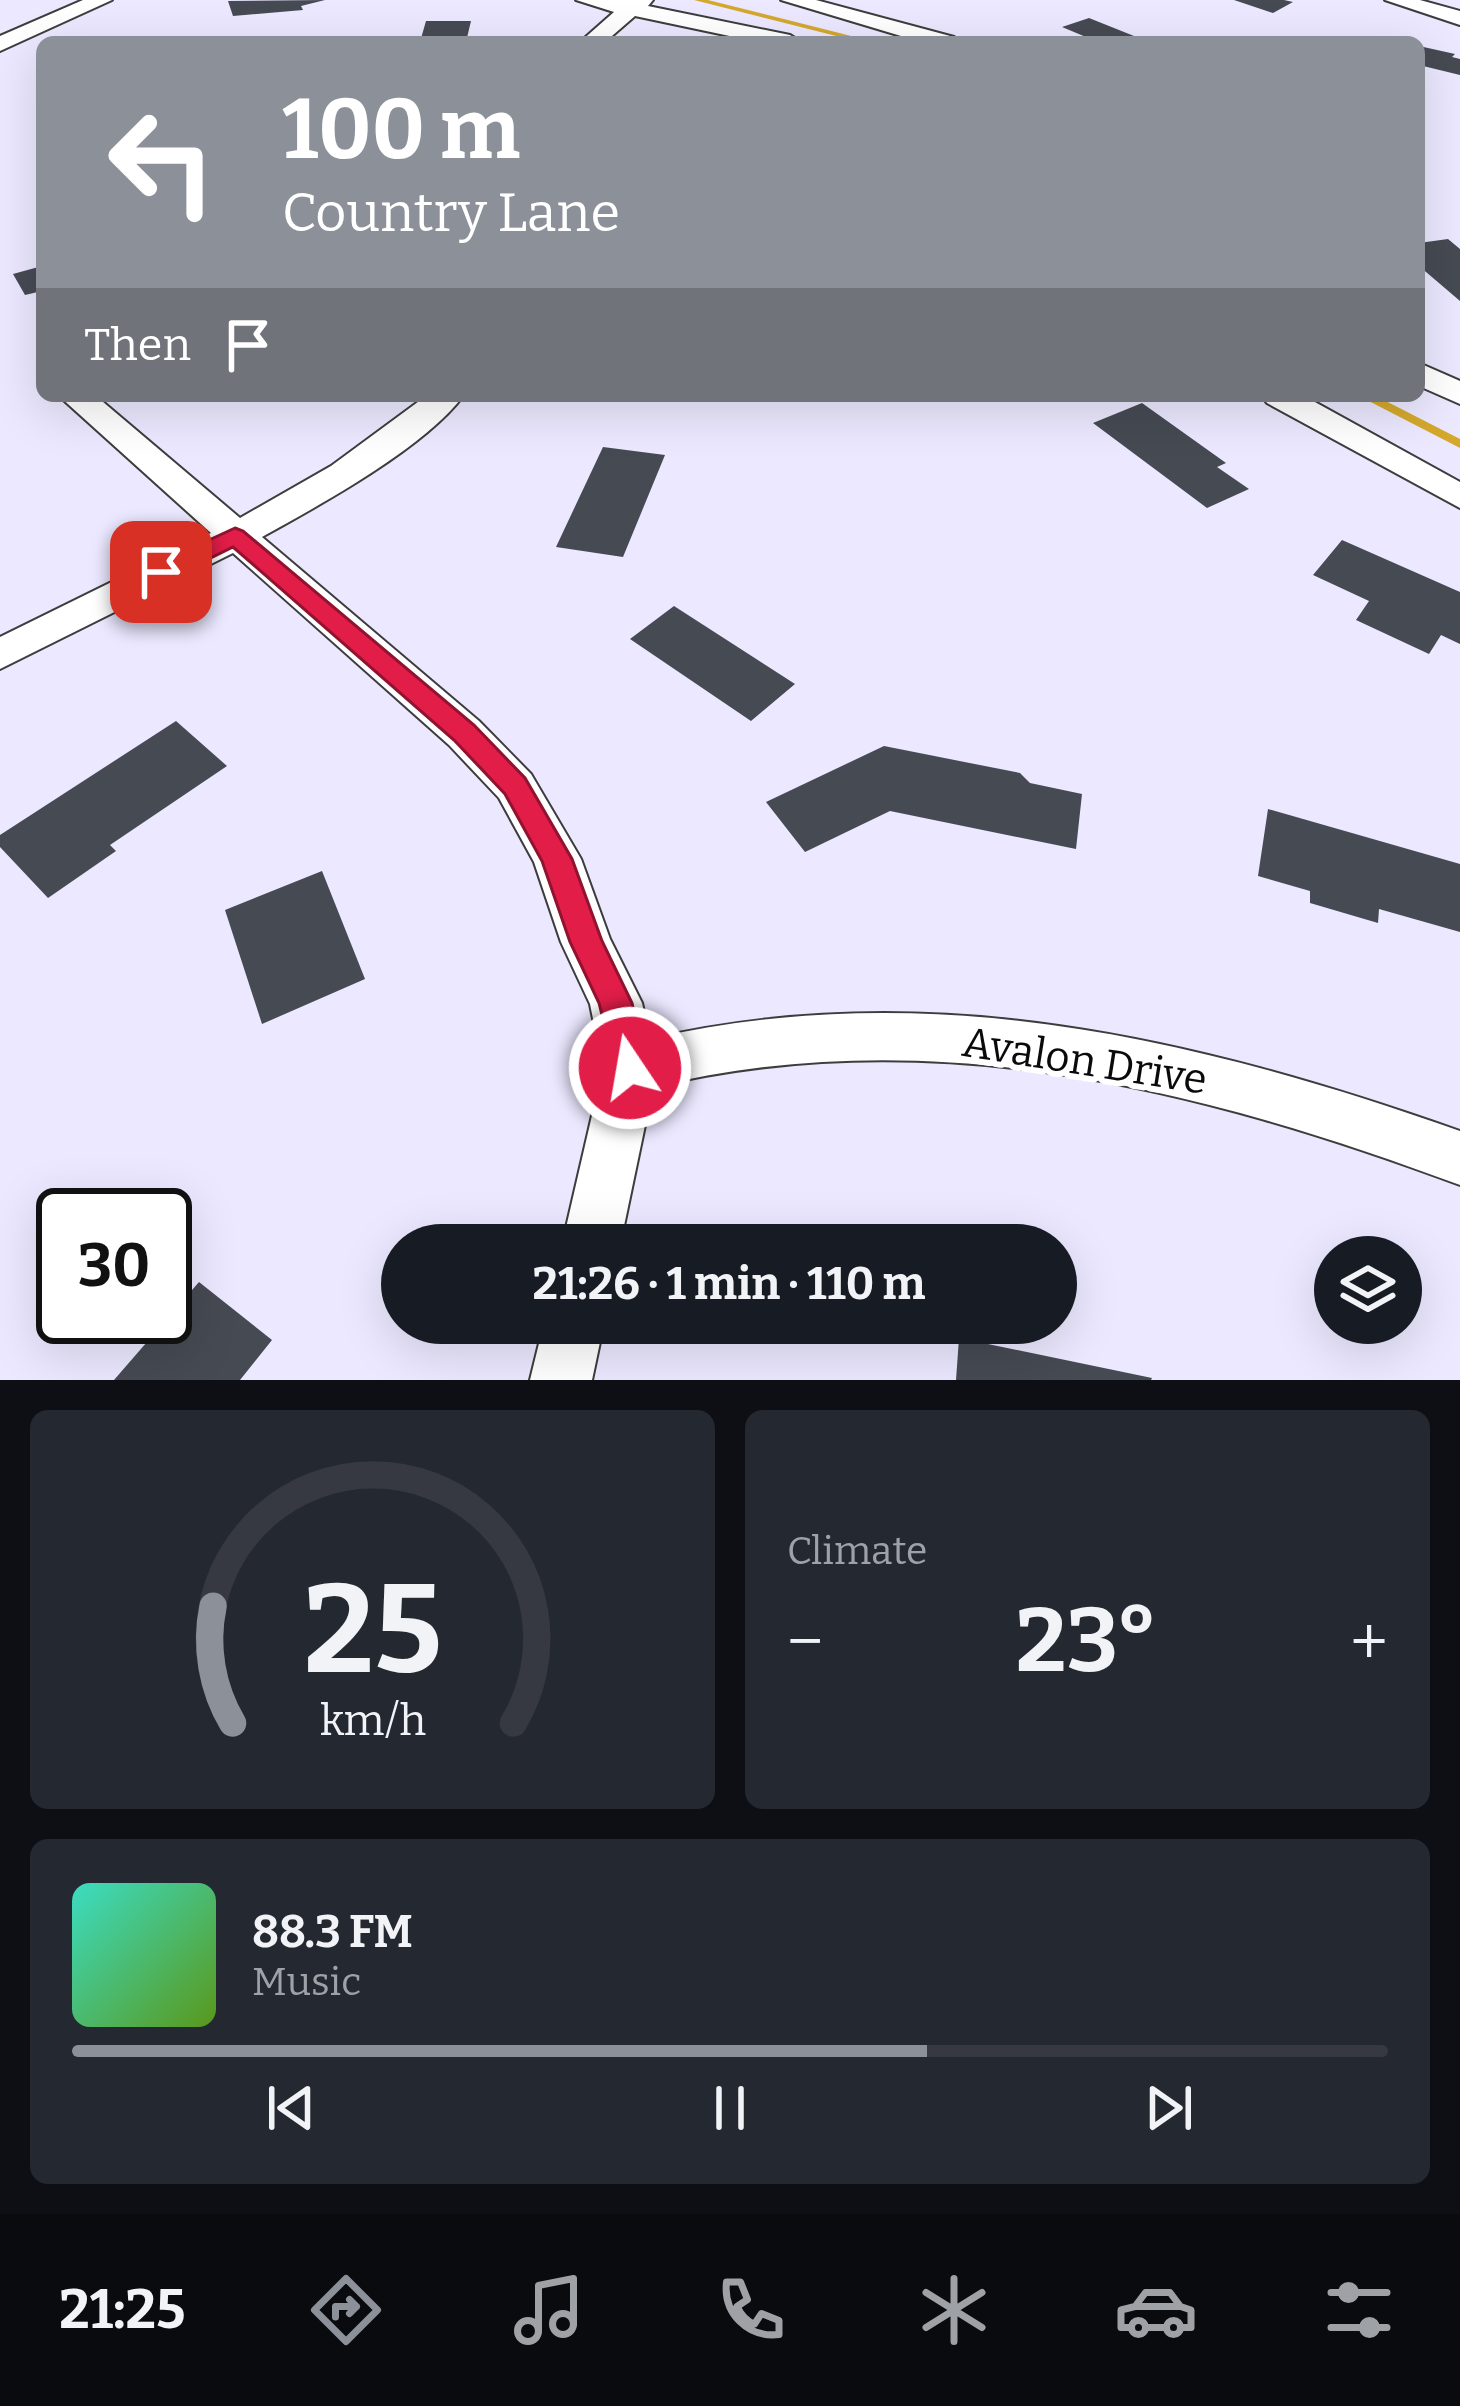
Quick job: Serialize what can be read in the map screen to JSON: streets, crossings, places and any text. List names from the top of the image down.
{
  "streets": {
    "street": ["Avalon Drive"]
  },
  "page": {
    "turn": ["100 m", "Country Lane"],
    "then": "Then",
    "limit": "30",
    "trip": "21:26 · 1 min · 110 m",
    "tile": "Climate",
    "heat": ["−", "23°", "+"],
    "song": ["88.3 FM", "Music"],
    "tabs": "21:25",
    "gauge": ["25", "km/h"]
  }
}
